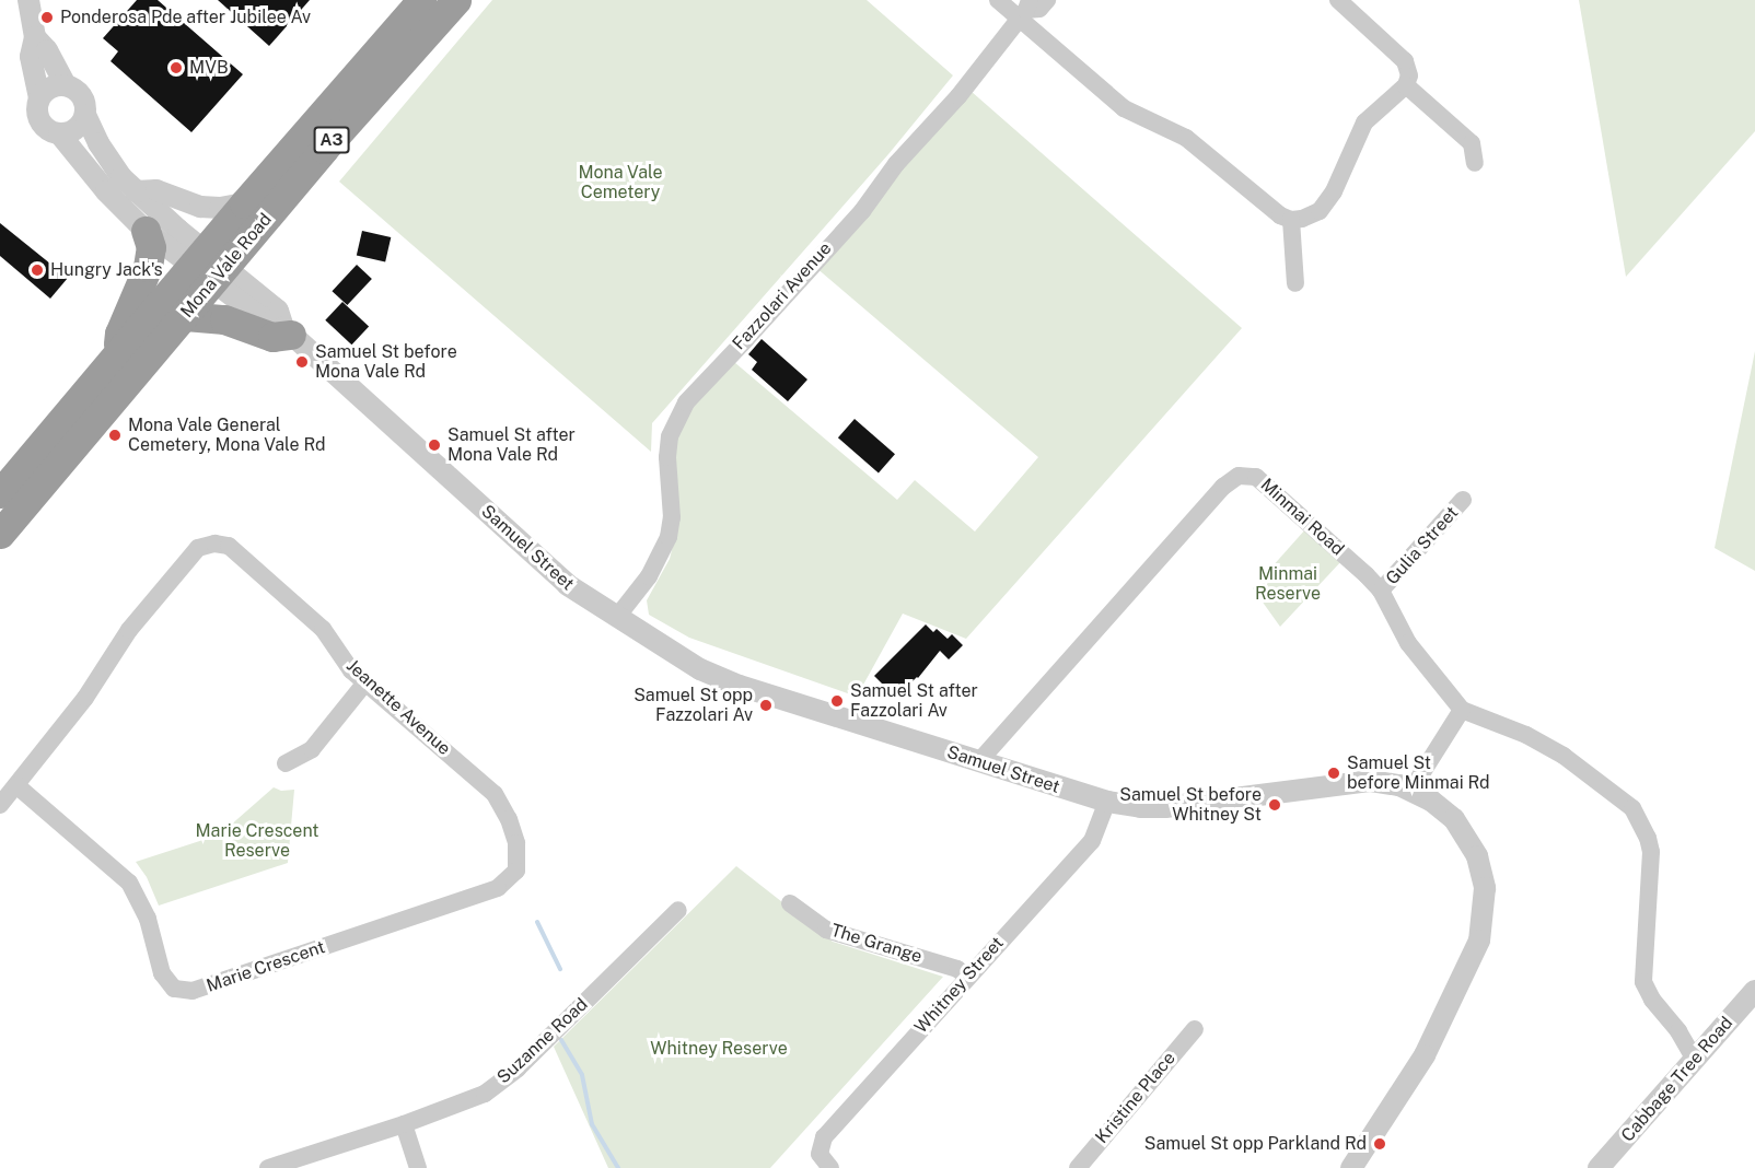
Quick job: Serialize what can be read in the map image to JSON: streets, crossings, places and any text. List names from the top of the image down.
{
  "streets": {
    "highway": ["A3", "Mona Vale Road"],
    "street": [
      "Fazzolari Avenue",
      "Minmai Road",
      "Gulia Street",
      "Samuel Street",
      "Jeanette Avenue",
      "The Grange",
      "Marie Crescent",
      "Whitney Street",
      "Suzanne Road",
      "Cabbage Tree Road",
      "Kristine Place"
    ]
  },
  "crossings": [
    ["Mona Vale Road", "Samuel Street"],
    ["Fazzolari Avenue", "Samuel Street"],
    ["Minmai Road", "Gulia Street"],
    ["Minmai Road", "Samuel Street"],
    ["Samuel Street", "Whitney Street"],
    ["Jeanette Avenue", "Marie Crescent"],
    ["The Grange", "Whitney Street"]
  ],
  "parks": [
    "Mona Vale Cemetery",
    "Minmai Reserve",
    "Marie Crescent Reserve",
    "Whitney Reserve"
  ],
  "places": [
    "Ponderosa Pde after Jubilee Av",
    "MVB",
    "Hungry Jack's",
    "Samuel St before Mona Vale Rd",
    "Mona Vale General Cemetery, Mona Vale Rd",
    "Samuel St after Mona Vale Rd",
    "Samuel St after Fazzolari Av",
    "Samuel St opp Fazzolari Av",
    "Samuel St before Minmai Rd",
    "Samuel St before Whitney St",
    "Samuel St opp Parkland Rd"
  ]
}
